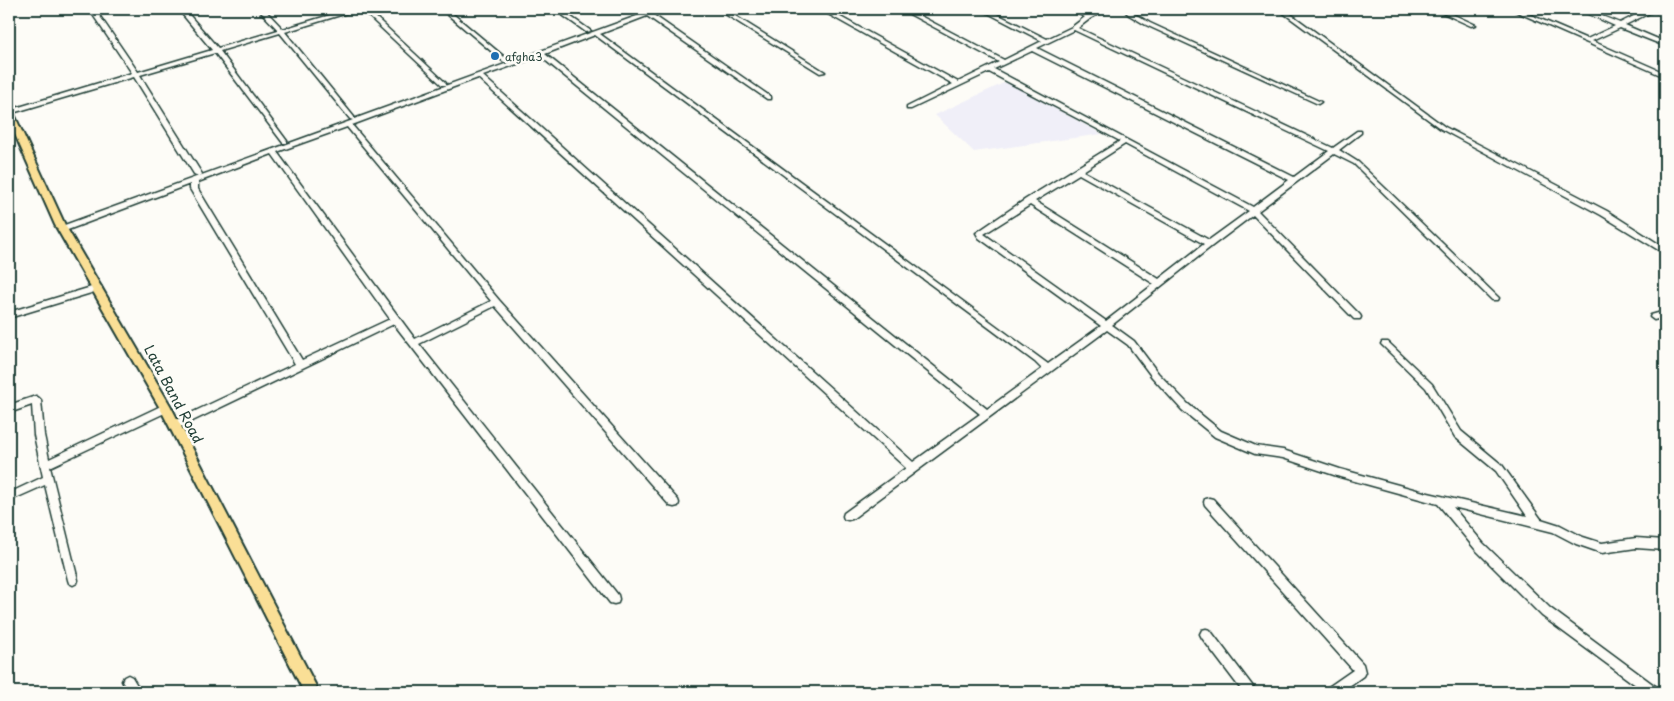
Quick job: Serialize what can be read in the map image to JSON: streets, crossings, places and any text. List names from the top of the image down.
{
  "streets": {
    "main road": ["Lata Band Road"]
  },
  "places": ["afgha3"]
}
